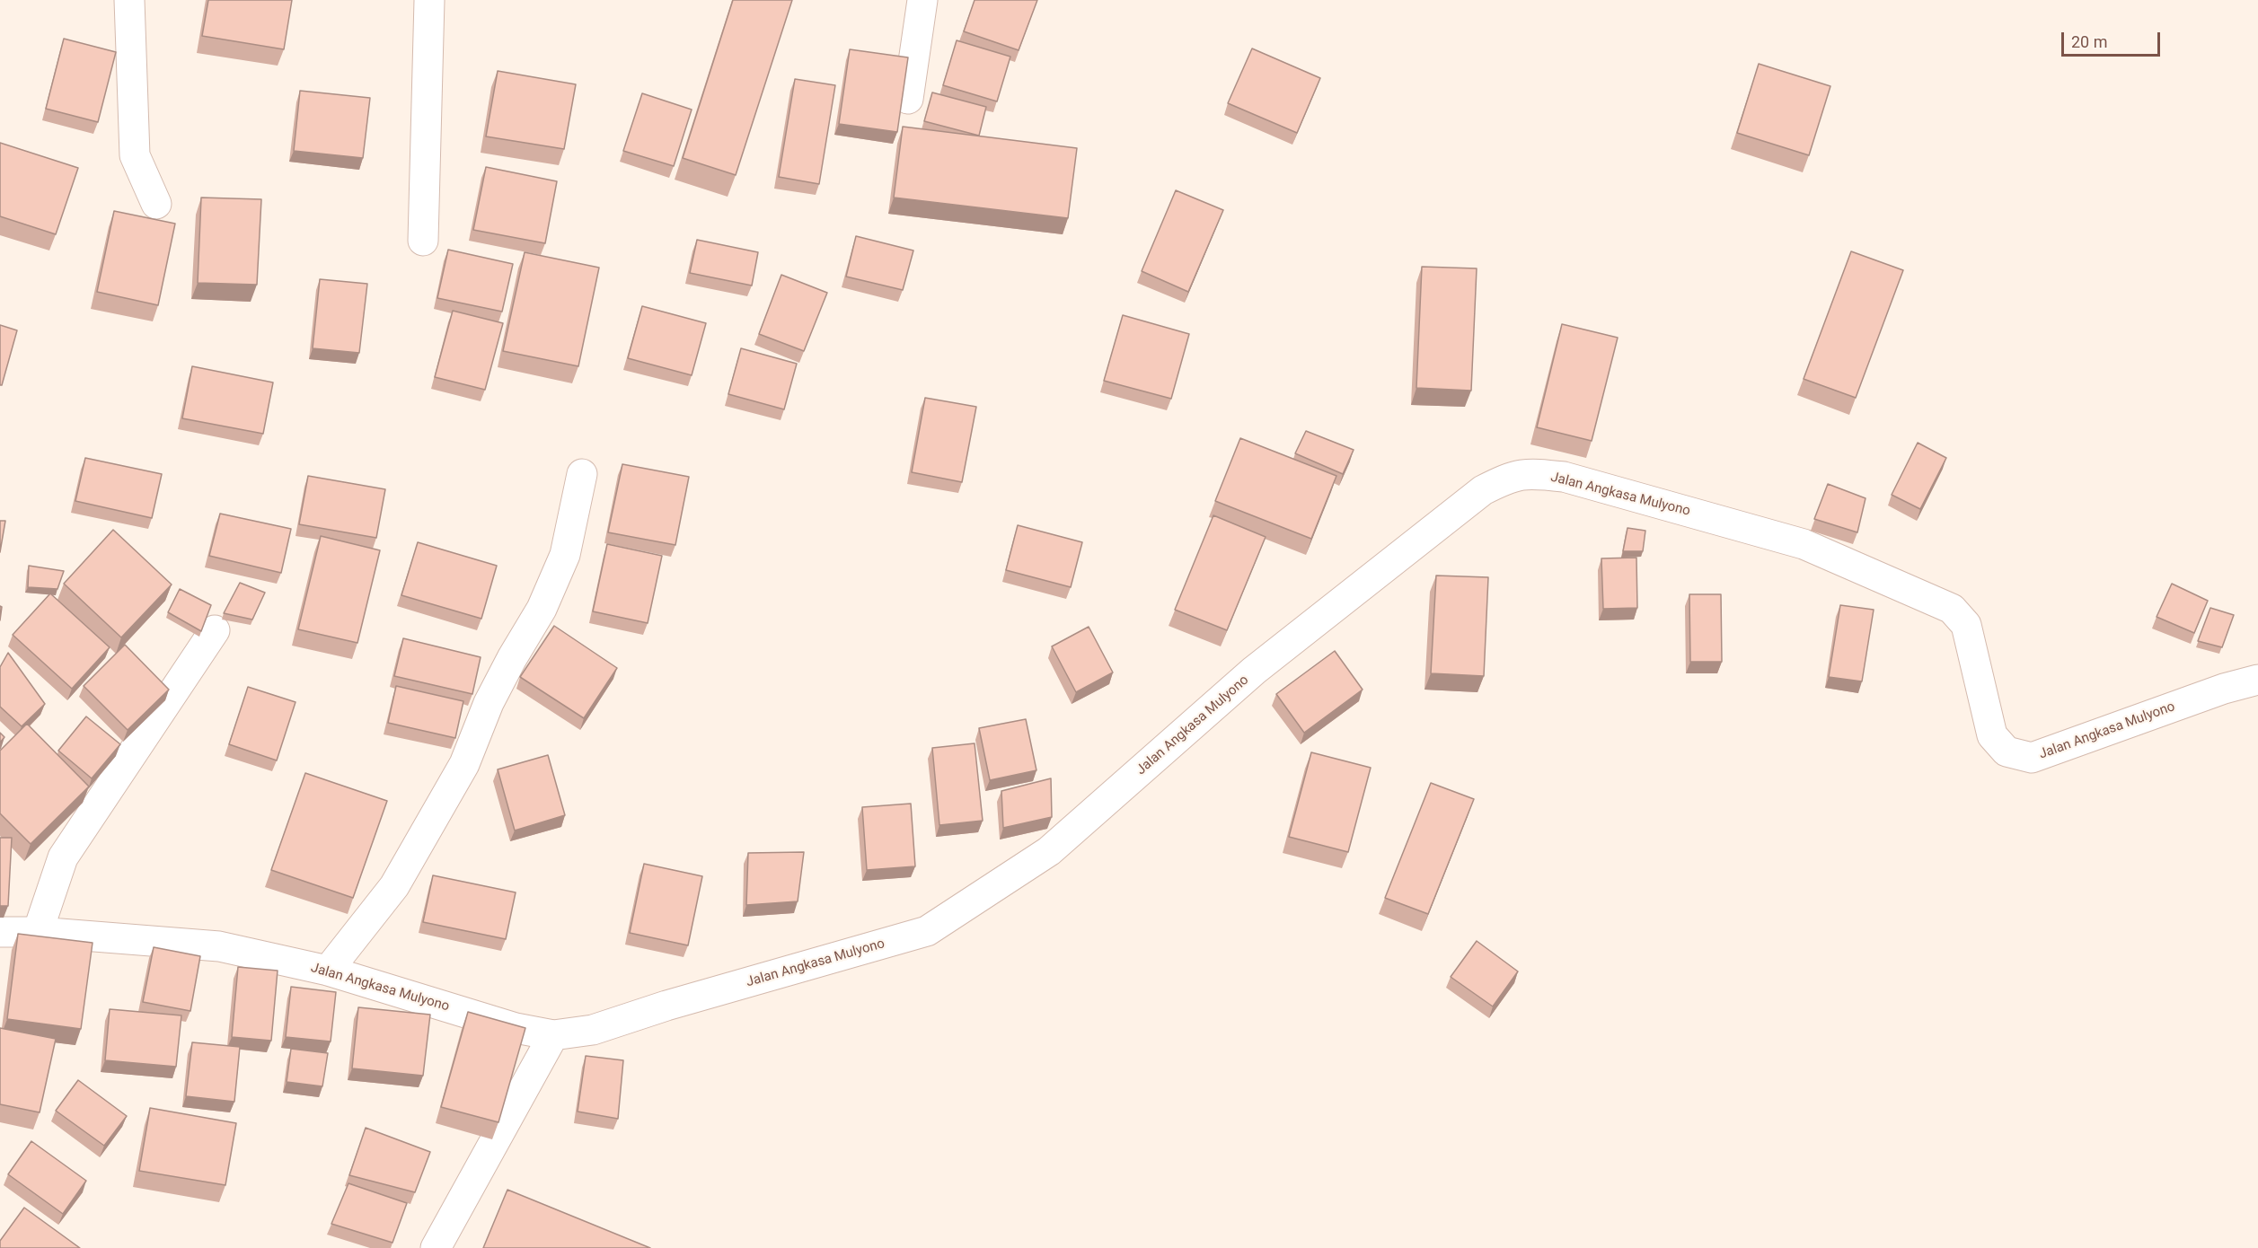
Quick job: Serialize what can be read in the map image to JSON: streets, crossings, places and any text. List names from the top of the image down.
{
  "streets": {
    "street": ["Jalan Angkasa Mulyono"]
  },
  "scale_bar": "20 m"
}
